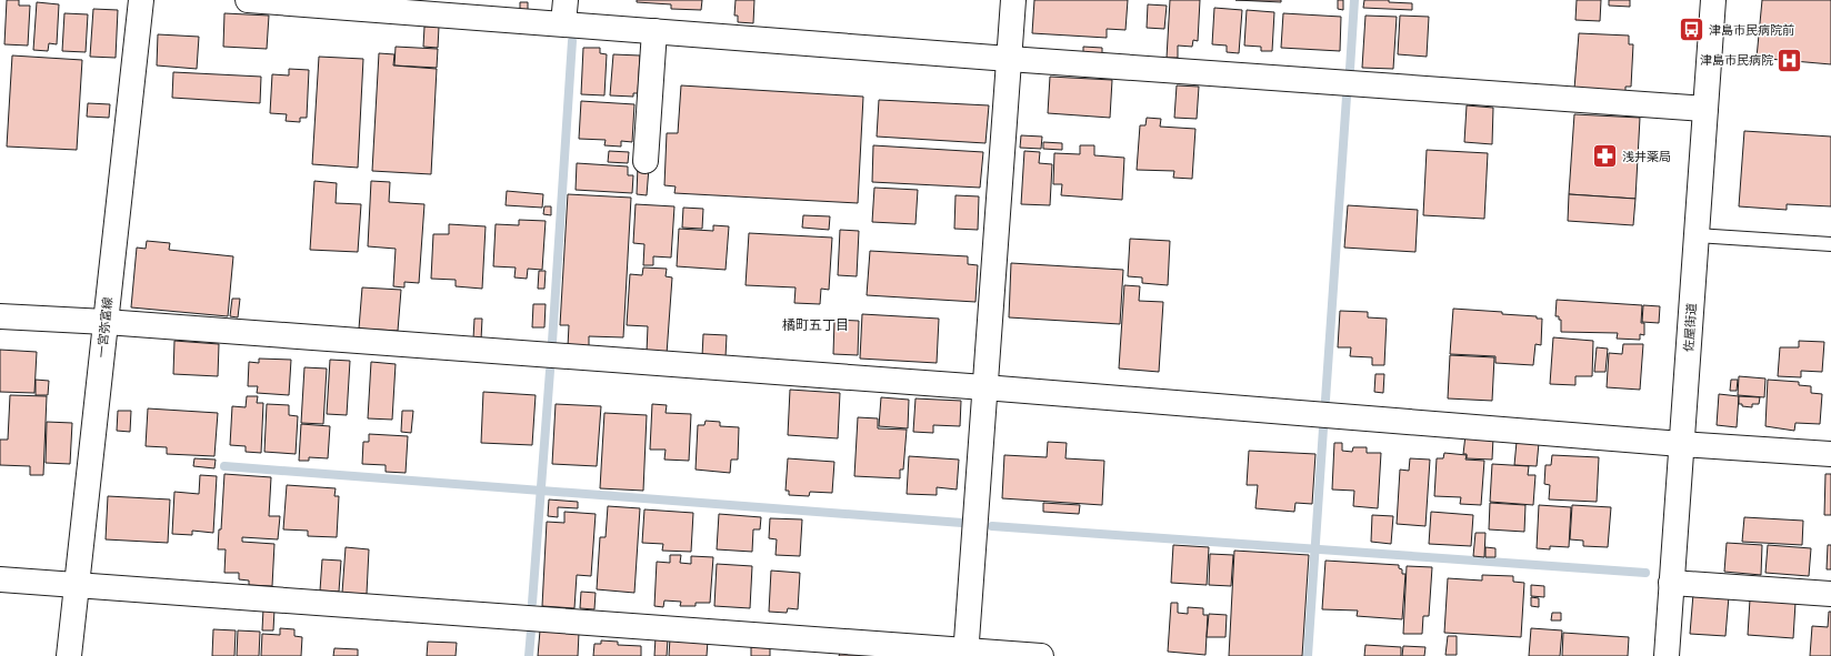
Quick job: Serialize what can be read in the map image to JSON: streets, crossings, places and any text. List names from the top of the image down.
{
  "streets": {
    "street": ["一宮弥富線", "佐屋街道"]
  },
  "districts": ["橘町五丁目"],
  "places": {
    "bus stop": ["津島市民病院前"],
    "hospital": ["津島市民病院"],
    "pharmacy": ["浅井薬局"]
  }
}
